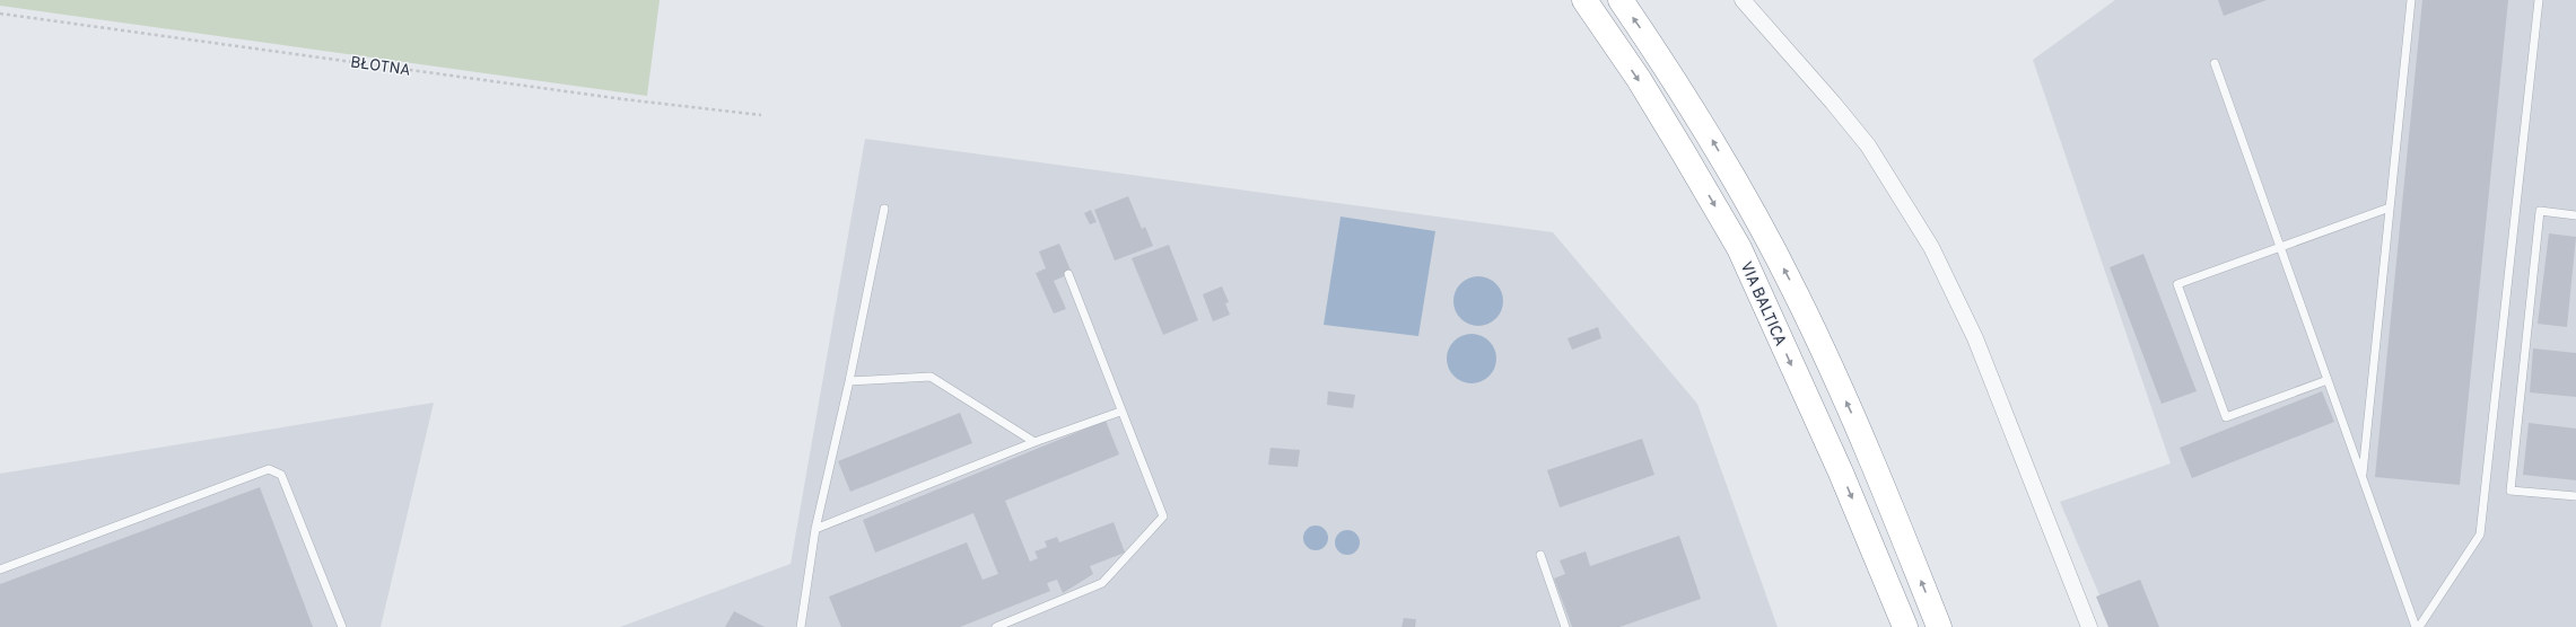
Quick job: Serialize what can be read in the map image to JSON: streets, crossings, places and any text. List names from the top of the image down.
{
  "streets": {
    "highway": ["VIA BALTICA"],
    "path": ["BŁOTNA"]
  }
}
